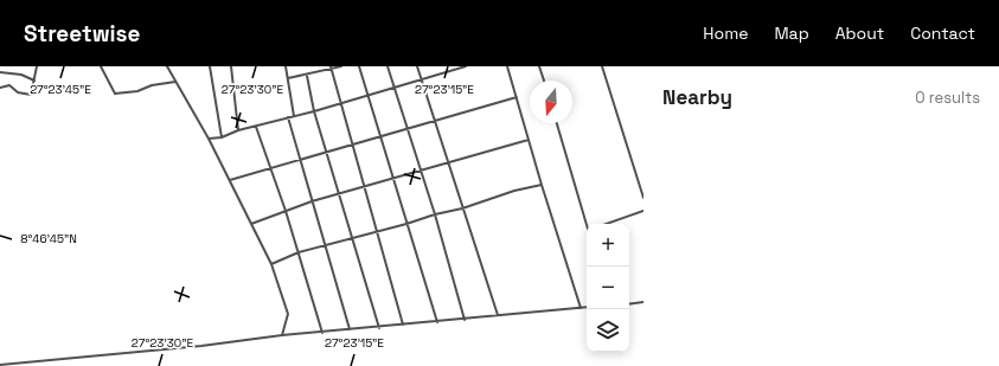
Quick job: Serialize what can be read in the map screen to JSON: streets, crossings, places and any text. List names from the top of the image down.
{
  "north": "bottom",
  "page": {
    "header": "Streetwise",
    "nav": [
      "Home",
      "Map",
      "About",
      "Contact"
    ],
    "heading": ["Nearby", "0 results"],
    "map_buttons": ["+", "−"]
  },
  "coordinates": [
    "27°23'45\"E",
    "27°23'30\"E",
    "27°23'15\"E",
    "8°46'45\"N"
  ]
}
